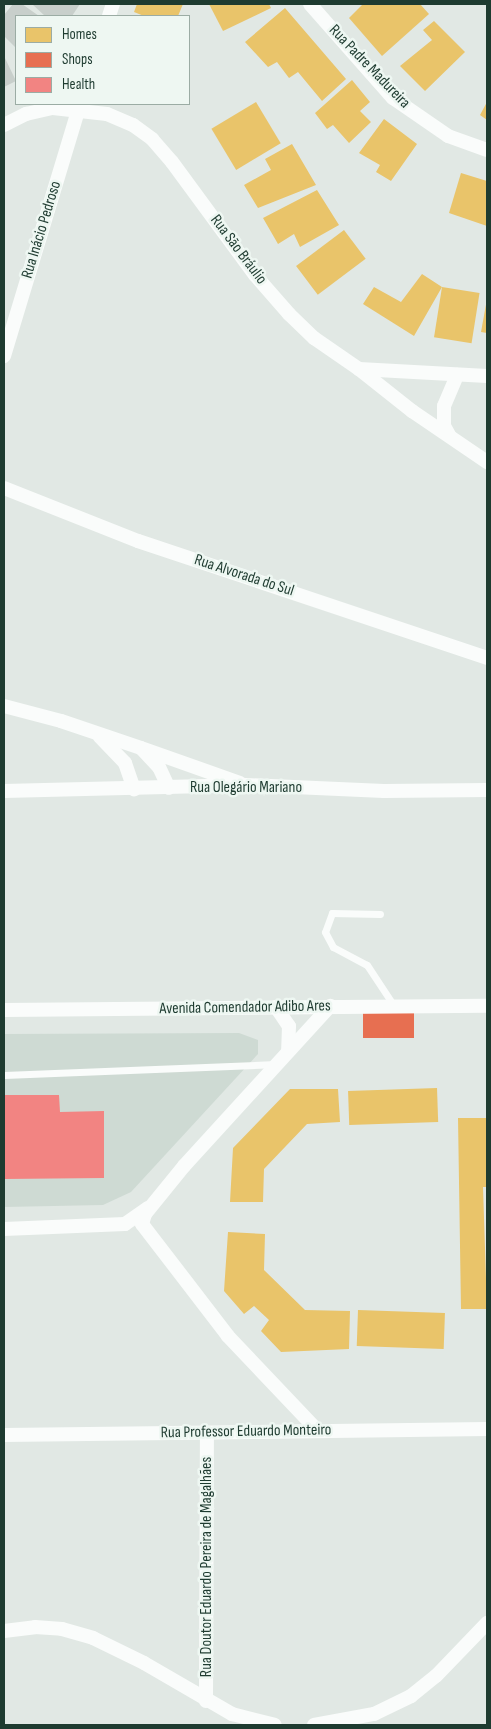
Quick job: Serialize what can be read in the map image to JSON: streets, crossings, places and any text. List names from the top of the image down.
{
  "streets": {
    "street": [
      "Rua Padre Madureira",
      "Rua Inácio Pedroso",
      "Rua São Bráulio",
      "Rua Alvorada do Sul",
      "Rua Olegário Mariano",
      "Avenida Comendador Adibo Ares",
      "Rua Professor Eduardo Monteiro",
      "Rua Doutor Eduardo Pereira de Magalhães"
    ]
  },
  "crossings": [
    ["Rua Inácio Pedroso", "Rua São Bráulio"],
    ["Rua Professor Eduardo Monteiro", "Rua Doutor Eduardo Pereira de Magalhães"]
  ],
  "legend": ["Homes", "Shops", "Health"]
}
